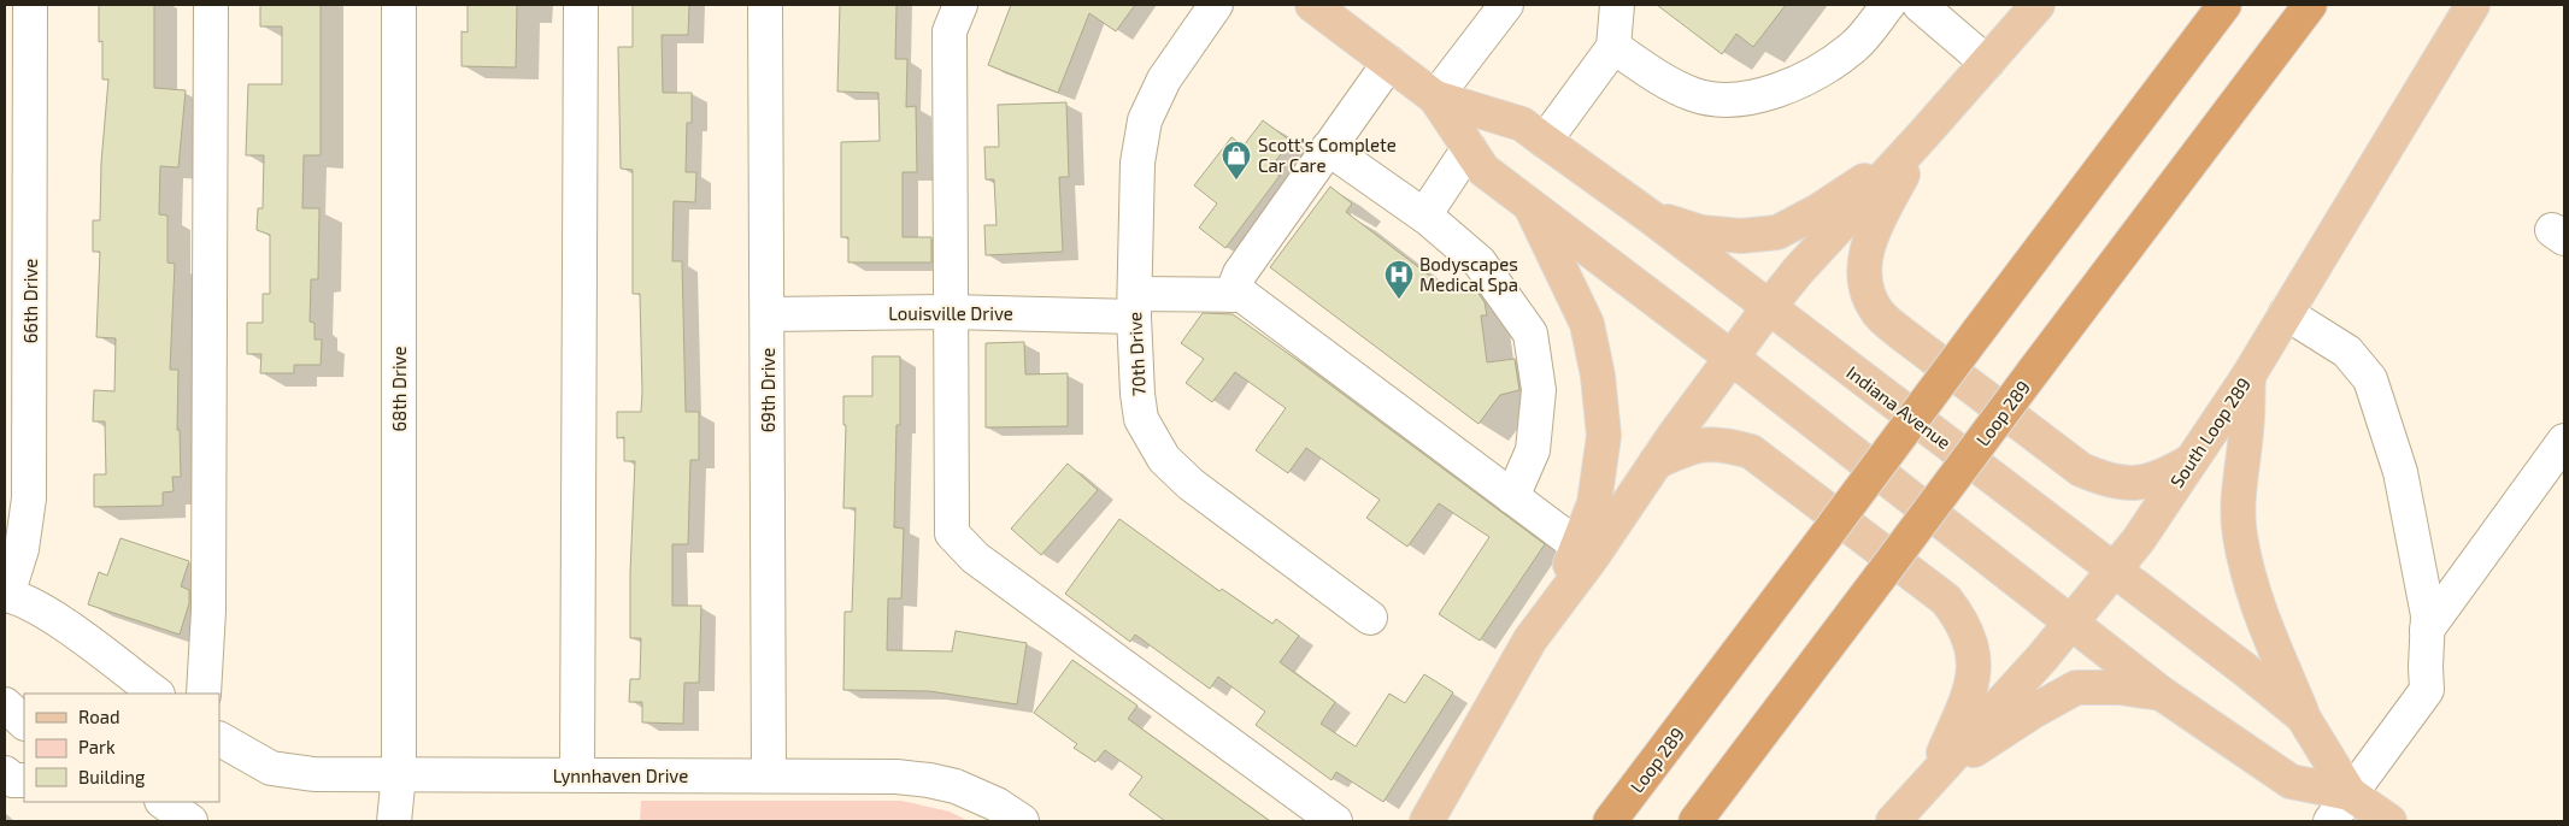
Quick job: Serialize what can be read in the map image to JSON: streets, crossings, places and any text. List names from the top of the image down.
{
  "streets": {
    "highway": ["Loop 289"],
    "main road": ["Indiana Avenue", "South Loop 289"],
    "street": [
      "66th Drive",
      "Louisville Drive",
      "70th Drive",
      "68th Drive",
      "69th Drive",
      "Lynnhaven Drive"
    ]
  },
  "crossings": [
    ["Louisville Drive", "70th Drive"],
    ["Louisville Drive", "69th Drive"],
    ["68th Drive", "Lynnhaven Drive"],
    ["69th Drive", "Lynnhaven Drive"],
    ["Indiana Avenue", "South Loop 289"]
  ],
  "places": {
    "shop": ["Scott's Complete Car Care"],
    "hospital": ["Bodyscapes Medical Spa"]
  },
  "legend": ["Road", "Park", "Building"]
}
